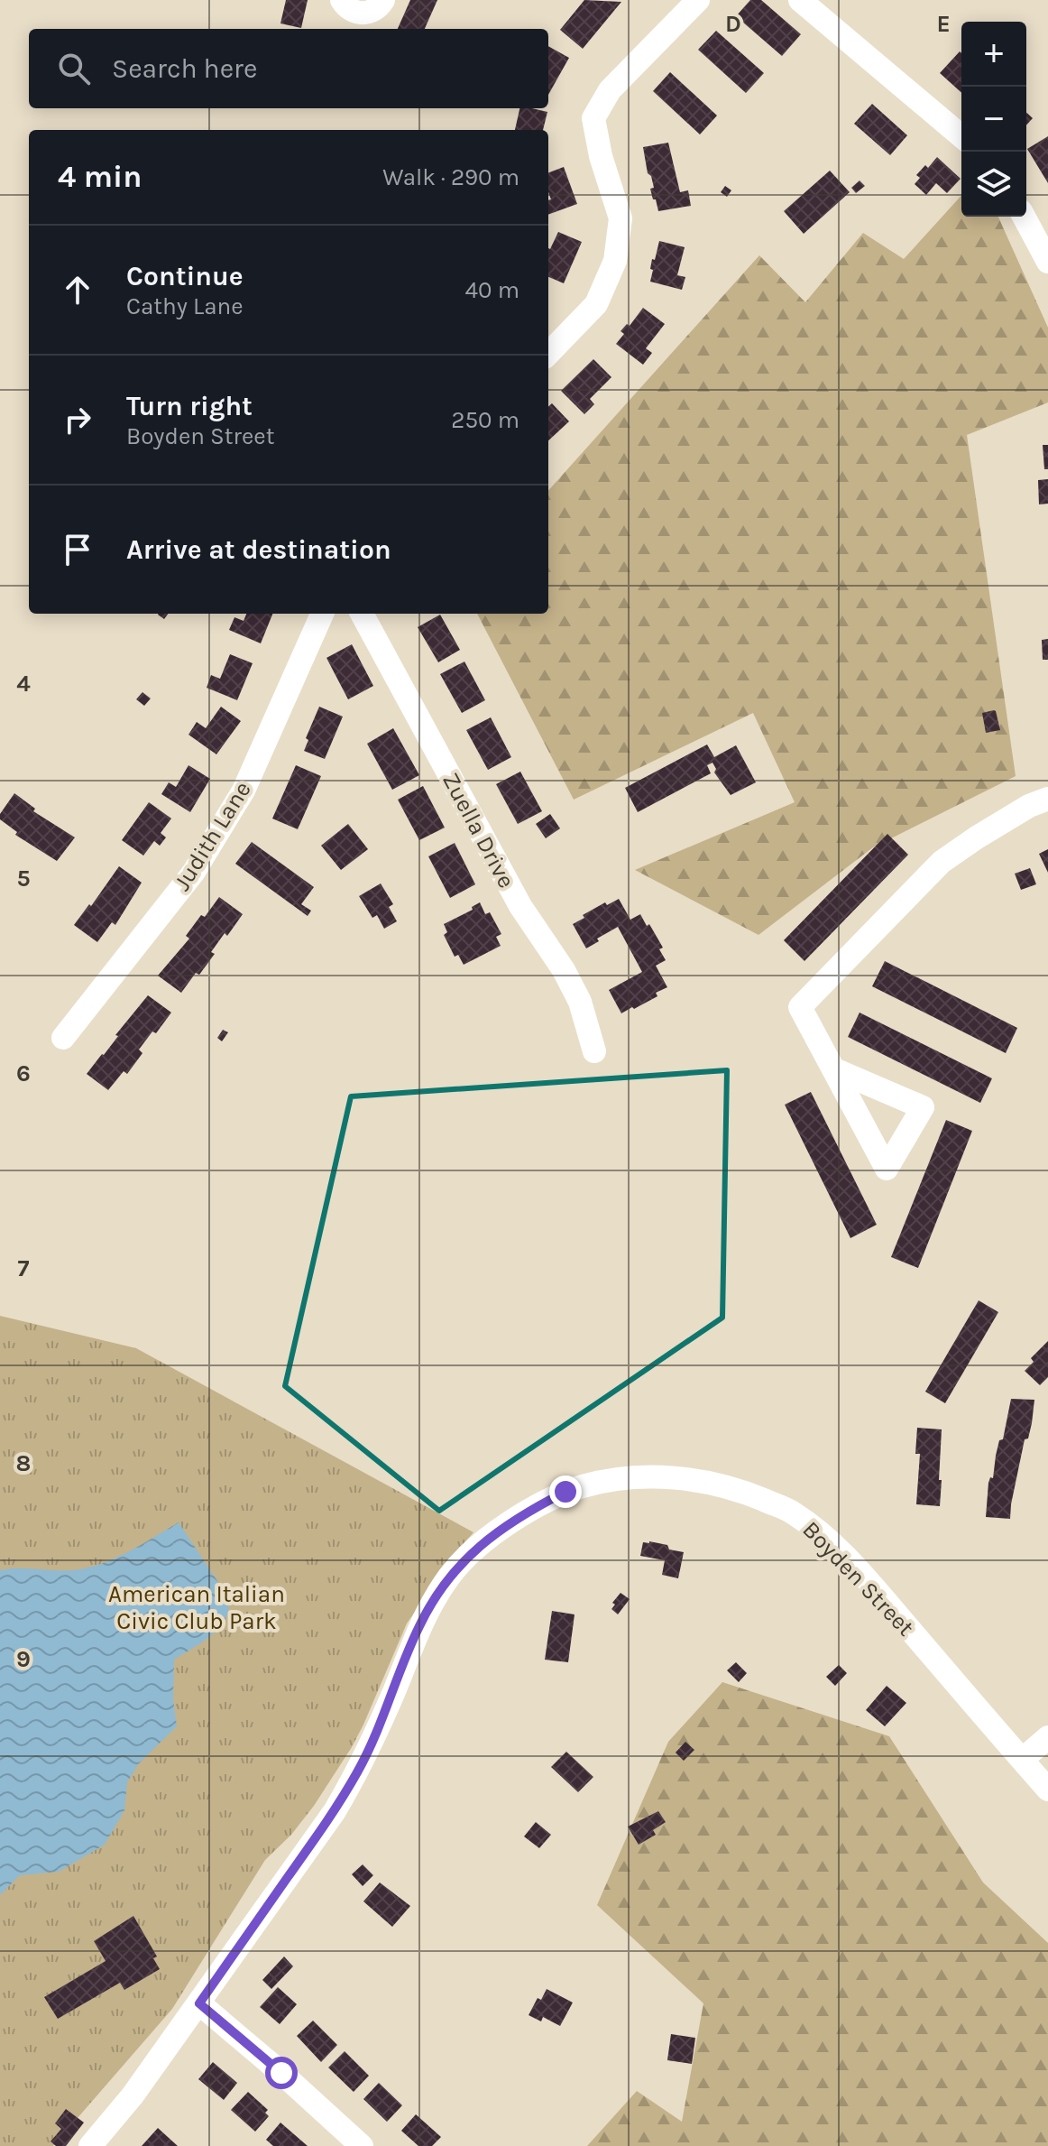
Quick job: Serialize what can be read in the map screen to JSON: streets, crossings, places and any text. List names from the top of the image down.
{
  "streets": {
    "street": ["Zuella Drive", "Judith Lane", "Boyden Street"]
  },
  "parks": ["American Italian Civic Club Park"],
  "page": {
    "map_buttons": ["+", "−"],
    "search": "Search here",
    "heading": ["4 min", "Walk · 290 m"],
    "list": [
      ["Continue", "Cathy Lane", "40 m"],
      ["Turn right", "Boyden Street", "250 m"],
      "Arrive at destination"
    ]
  },
  "grid": {
    "columns": ["D", "E"],
    "rows": [
      "4",
      "5",
      "6",
      "7",
      "8",
      "9"
    ]
  }
}
